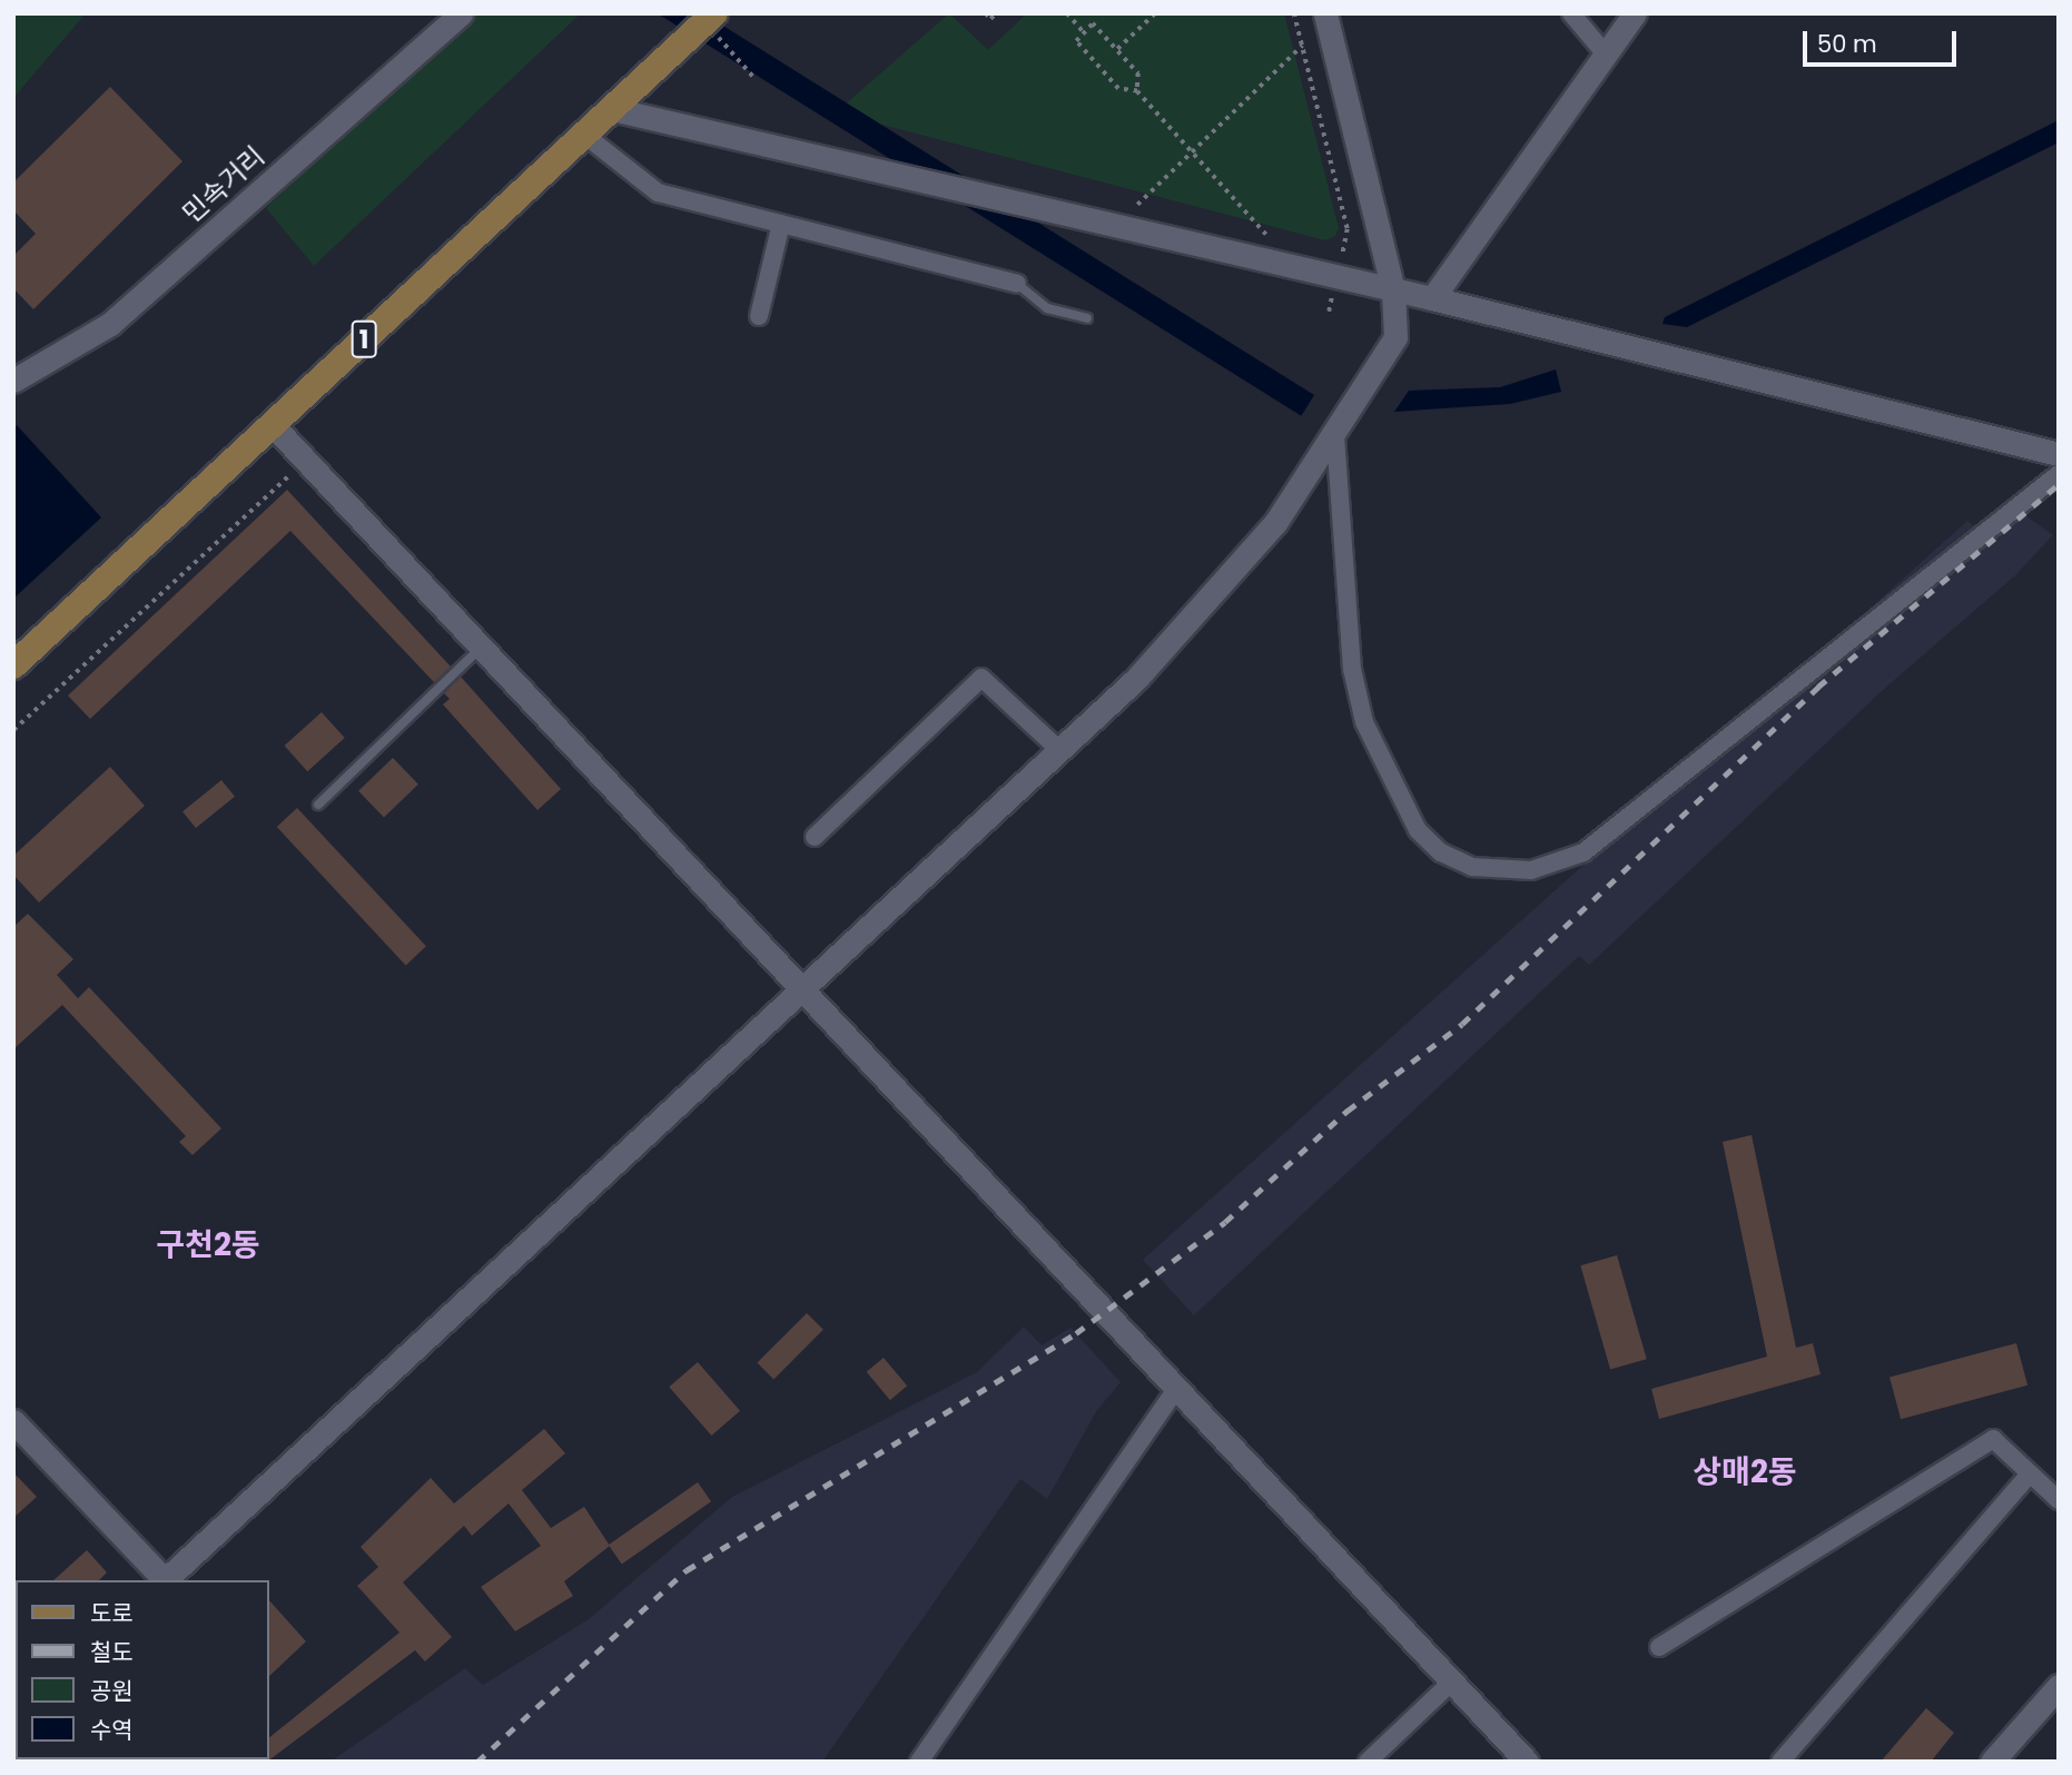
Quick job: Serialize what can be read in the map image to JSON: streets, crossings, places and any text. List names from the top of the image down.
{
  "streets": {
    "main road": ["1"],
    "street": ["민속거리"]
  },
  "districts": ["구천2동", "상매2동"],
  "legend": [
    "도로",
    "철도",
    "공원",
    "수역"
  ],
  "scale_bar": "50 m"
}
